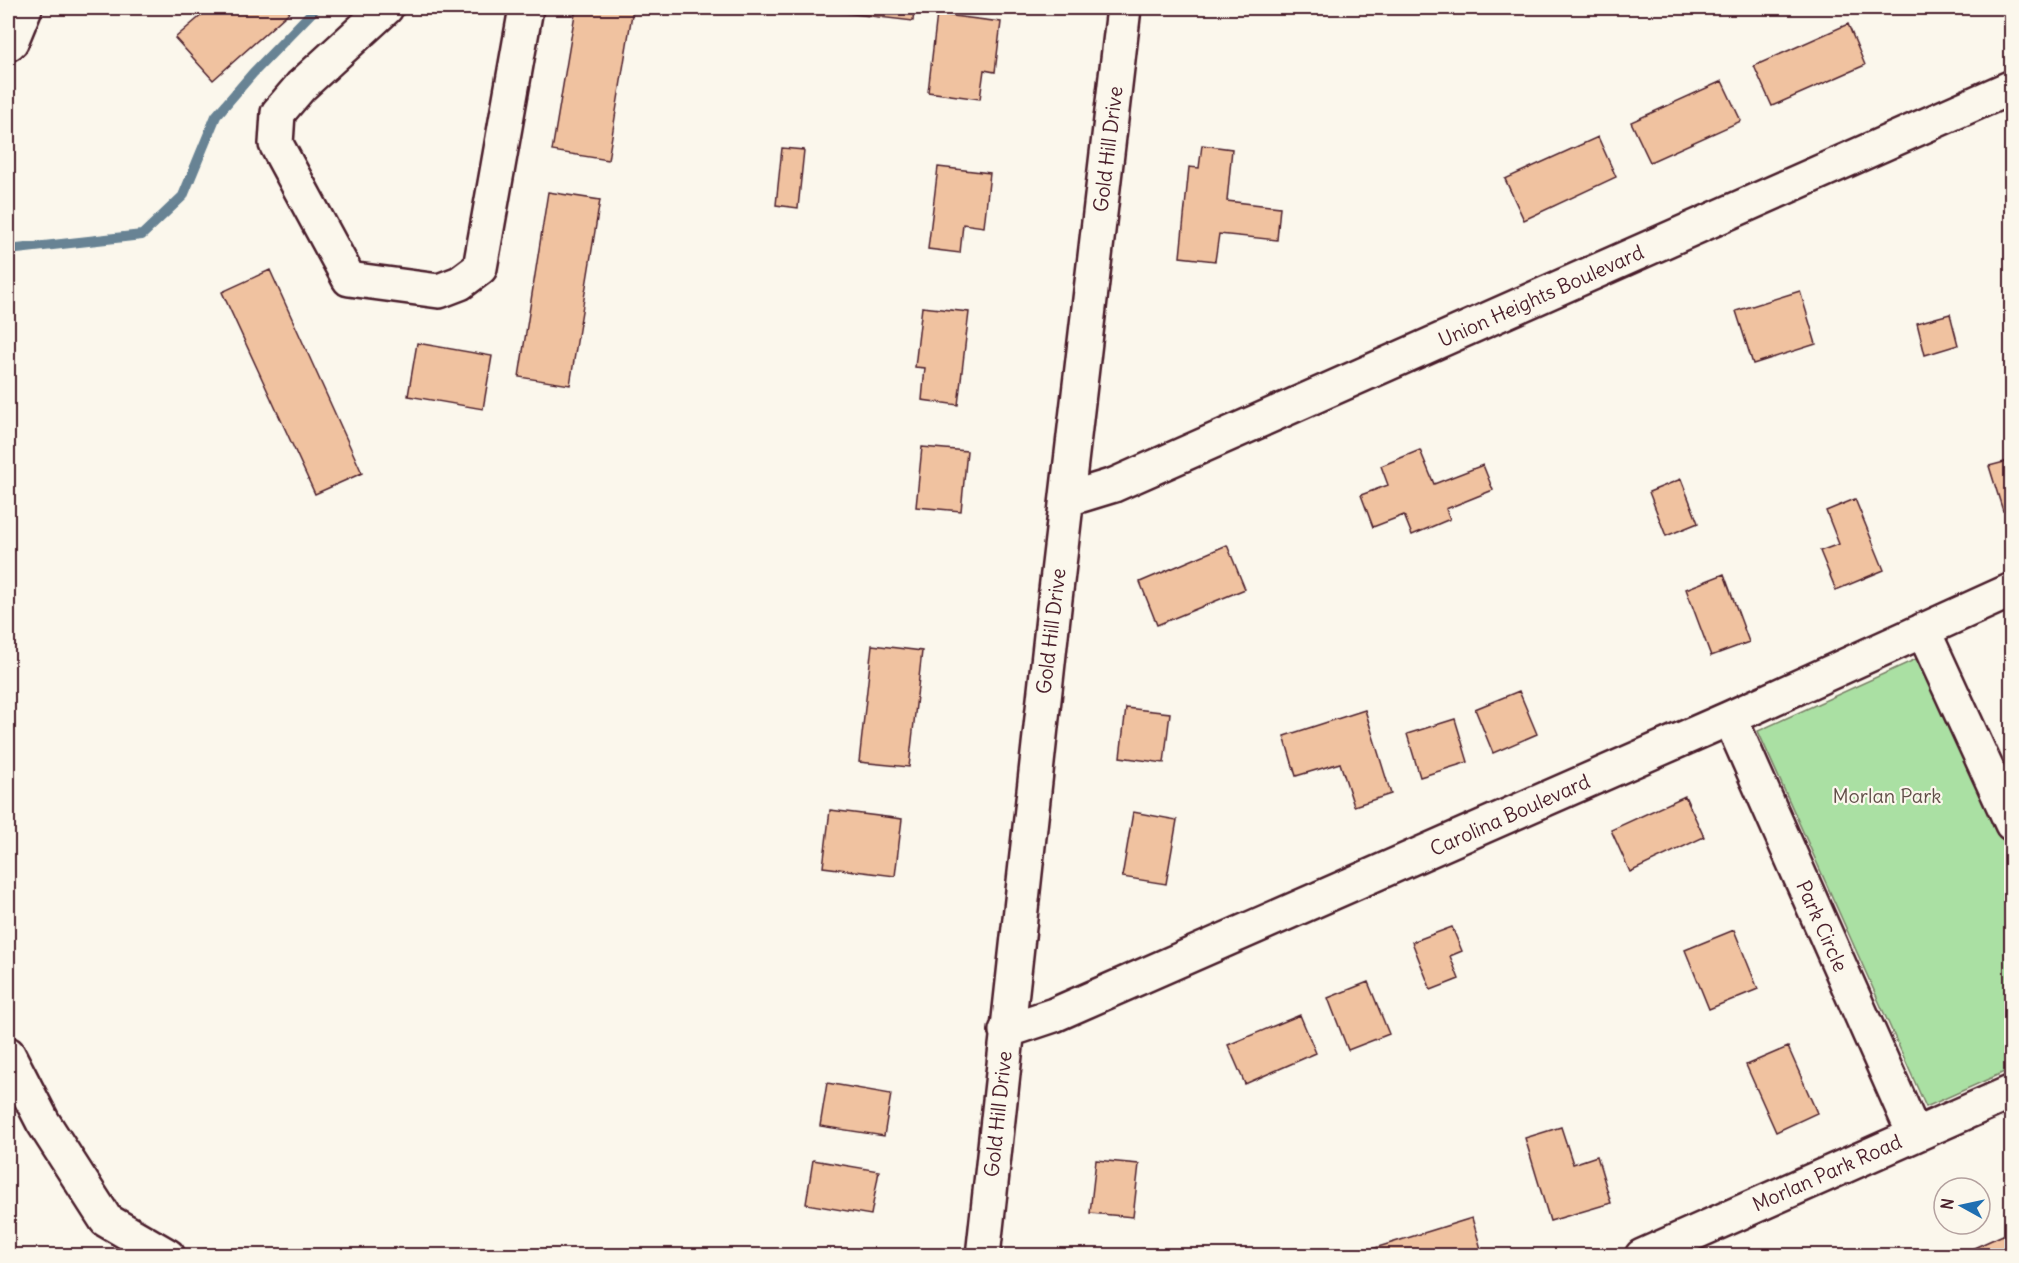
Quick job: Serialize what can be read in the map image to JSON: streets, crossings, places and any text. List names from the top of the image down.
{
  "streets": {
    "street": [
      "Gold Hill Drive",
      "Union Heights Boulevard",
      "Carolina Boulevard",
      "Park Circle",
      "Morlan Park Road"
    ]
  },
  "crossings": [
    ["Gold Hill Drive", "Union Heights Boulevard"],
    ["Gold Hill Drive", "Carolina Boulevard"],
    ["Carolina Boulevard", "Park Circle"],
    ["Park Circle", "Morlan Park Road"]
  ],
  "parks": ["Morlan Park"],
  "north": "left"
}
